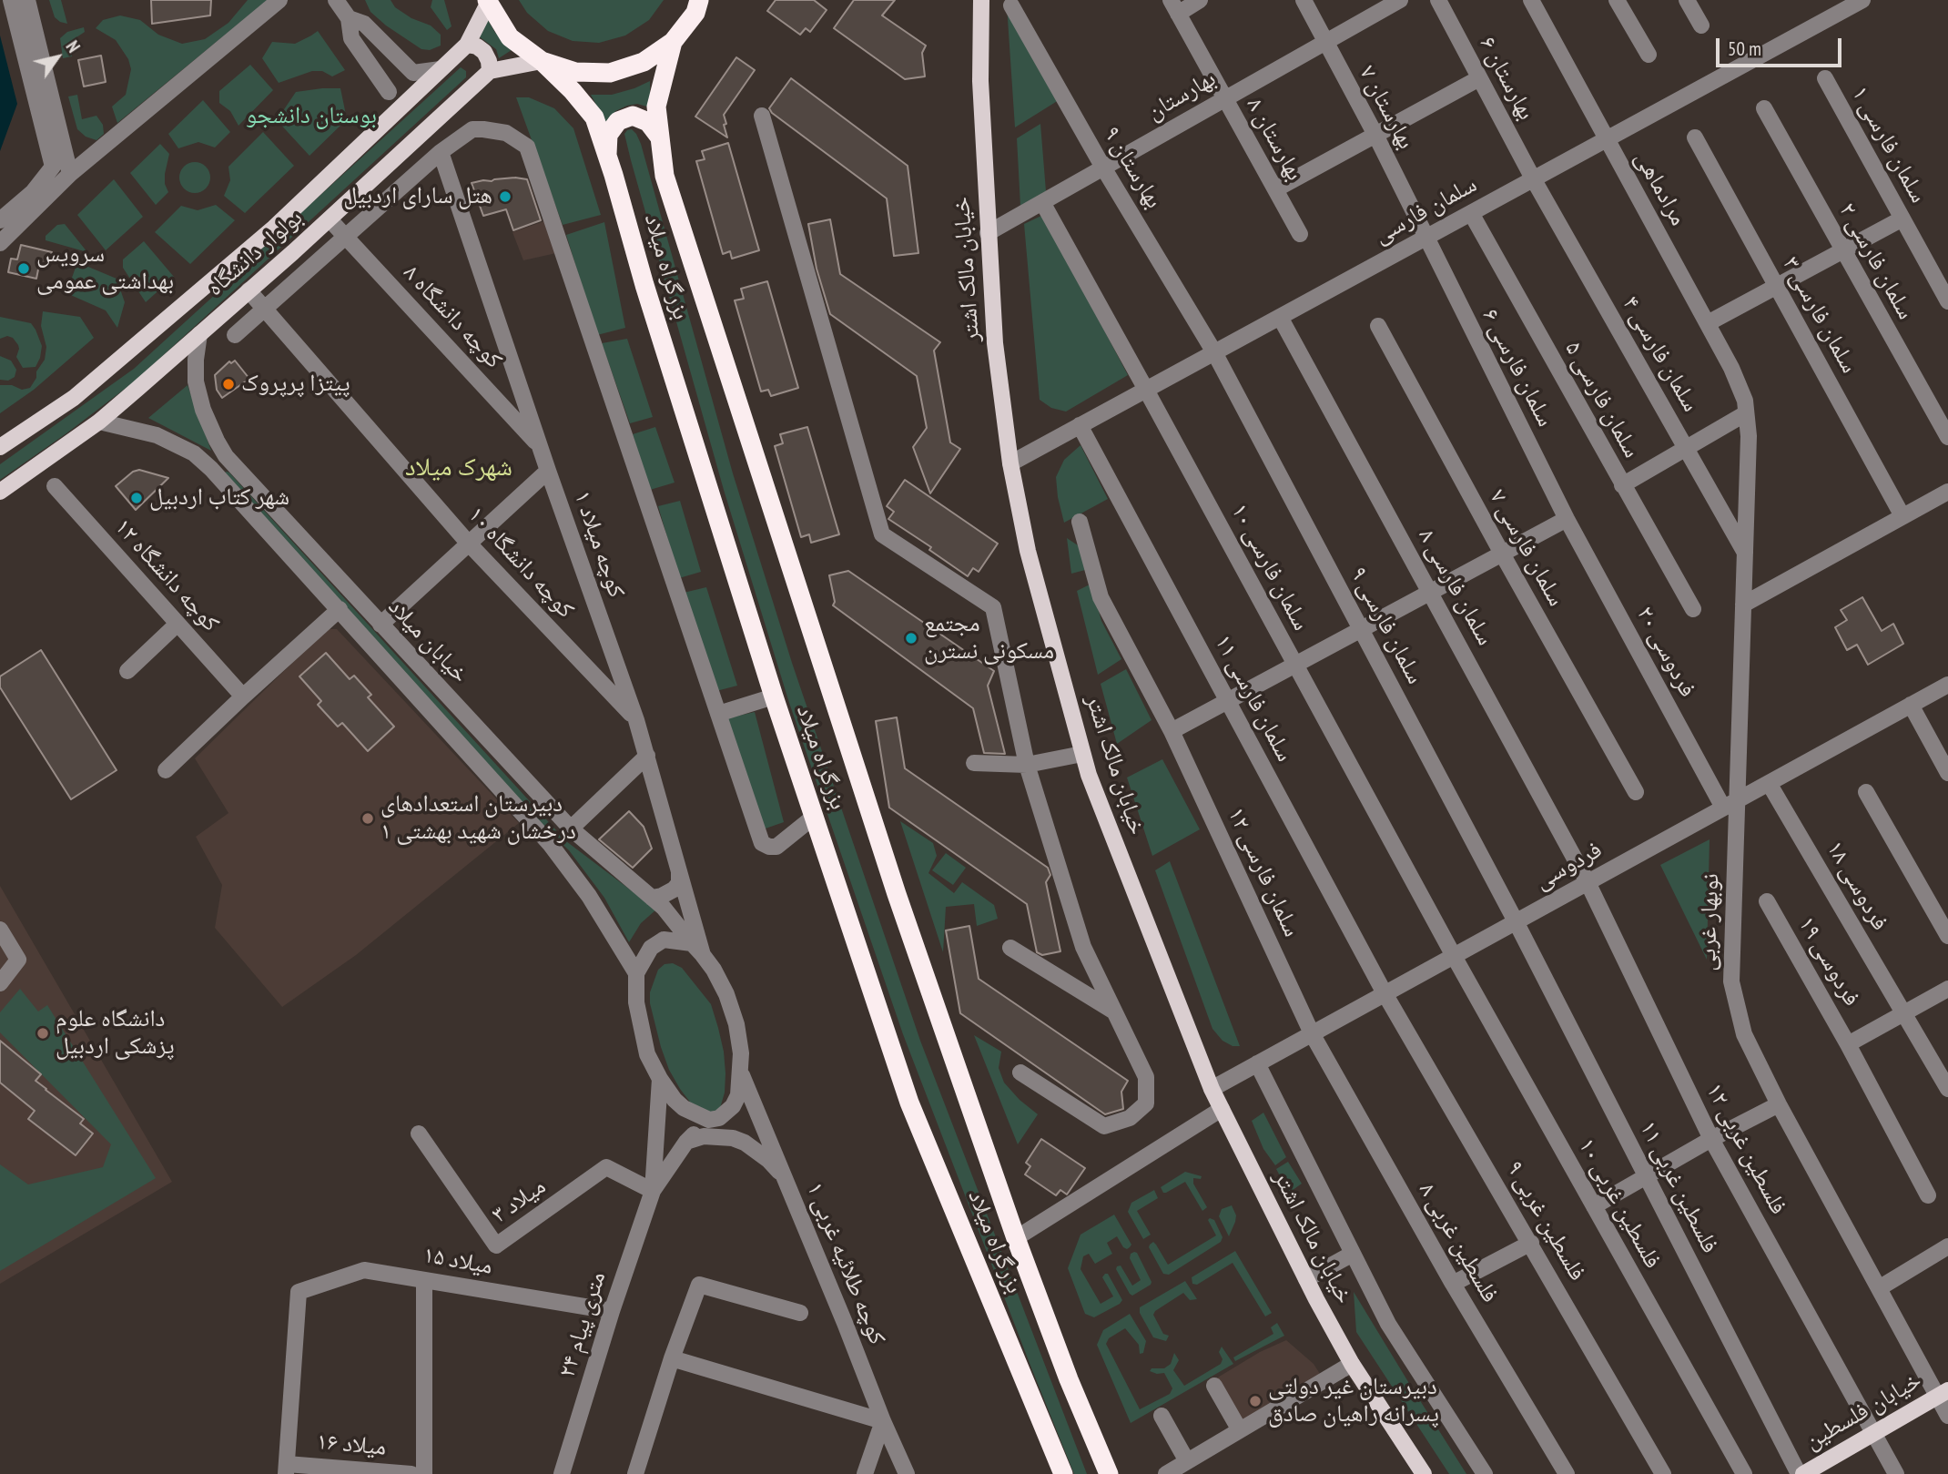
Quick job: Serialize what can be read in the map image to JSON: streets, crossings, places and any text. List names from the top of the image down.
{
  "streets": {
    "highway": ["بزرگراه میلاد"],
    "main road": ["بولوار دانشگاه", "خیابان مالک اشتر", "خیابان فلسطین"],
    "street": [
      "بهارستان ۶",
      "بهارستان",
      "بهارستان ۷",
      "بهارستان ۸",
      "سلمان فارسی ۱",
      "بهارستان ۹",
      "مرادماهی",
      "سلمان فارسی",
      "سلمان فارسی ۲",
      "سلمان فارسی ۳",
      "کوچه دانشگاه ۸",
      "سلمان فارسی ۴",
      "سلمان فارسی ۶",
      "سلمان فارسی ۵",
      "کوچه میلاد ۱",
      "سلمان فارسی ۷",
      "کوچه دانشگاه ۱۰",
      "سلمان فارسی ۱۰",
      "کوچه دانشگاه ۱۲",
      "سلمان فارسی ۸",
      "سلمان فارسی ۹",
      "خیابان میلاد",
      "فردوسی ۲۰",
      "سلمان فارسی ۱۱",
      "فردوسی",
      "سلمان فارسی ۱۲",
      "فردوسی ۱۸",
      "نوبهار غربی",
      "فردوسی ۱۹",
      "فلسطین غربی ۱۲",
      "فلسطین غربی ۱۱",
      "میلاد ۳",
      "فلسطین غربی ۱۰",
      "فلسطین غربی ۹",
      "فلسطین غربی ۸",
      "میلاد ۱۵",
      "کوچه طلائیه غربی ۱",
      "۲۴ متری پیام",
      "میلاد ۱۶"
    ]
  },
  "crossings": [
    ["بهارستان ۶", "سلمان فارسی"],
    ["بهارستان ۶", "سلمان فارسی ۴"],
    ["بهارستان", "بهارستان ۷"],
    ["بهارستان", "بهارستان ۸"],
    ["بهارستان", "بهارستان ۹"],
    ["بهارستان", "خیابان مالک اشتر"],
    ["بهارستان", "سلمان فارسی ۱۰"],
    ["بهارستان ۷", "سلمان فارسی"],
    ["بهارستان ۷", "سلمان فارسی ۶"],
    ["بهارستان ۹", "سلمان فارسی"],
    ["بهارستان ۹", "سلمان فارسی ۹"],
    ["مرادماهی", "سلمان فارسی"],
    ["مرادماهی", "نوبهار غربی"],
    ["سلمان فارسی", "خیابان مالک اشتر"],
    ["سلمان فارسی", "سلمان فارسی ۴"],
    ["سلمان فارسی", "سلمان فارسی ۶"],
    ["سلمان فارسی", "سلمان فارسی ۵"],
    ["سلمان فارسی", "سلمان فارسی ۱۰"],
    ["سلمان فارسی", "سلمان فارسی ۸"],
    ["سلمان فارسی", "سلمان فارسی ۹"],
    ["سلمان فارسی", "سلمان فارسی ۱۱"],
    ["بولوار دانشگاه", "کوچه دانشگاه ۸"],
    ["بولوار دانشگاه", "کوچه دانشگاه ۱۰"],
    ["بولوار دانشگاه", "خیابان میلاد"],
    ["خیابان مالک اشتر", "فردوسی"],
    ["کوچه دانشگاه ۸", "کوچه میلاد ۱"],
    ["سلمان فارسی ۴", "نوبهار غربی"],
    ["سلمان فارسی ۶", "فردوسی ۲۰"],
    ["کوچه میلاد ۱", "کوچه دانشگاه ۱۰"],
    ["کوچه میلاد ۱", "خیابان میلاد"],
    ["سلمان فارسی ۱۰", "فردوسی"],
    ["سلمان فارسی ۱۰", "فلسطین غربی ۱۰"],
    ["سلمان فارسی ۸", "فردوسی"],
    ["سلمان فارسی ۸", "فلسطین غربی ۱۲"],
    ["سلمان فارسی ۹", "فردوسی"],
    ["سلمان فارسی ۹", "فلسطین غربی ۱۱"],
    ["فردوسی ۲۰", "فردوسی"],
    ["فردوسی ۲۰", "نوبهار غربی"],
    ["سلمان فارسی ۱۱", "فردوسی"],
    ["سلمان فارسی ۱۱", "فلسطین غربی ۹"],
    ["فردوسی", "سلمان فارسی ۱۲"],
    ["فردوسی", "فردوسی ۱۸"],
    ["فردوسی", "نوبهار غربی"],
    ["فردوسی", "فلسطین غربی ۱۲"],
    ["فردوسی", "فلسطین غربی ۱۱"],
    ["فردوسی", "فلسطین غربی ۱۰"],
    ["فردوسی", "فلسطین غربی ۹"],
    ["فردوسی", "فلسطین غربی ۸"],
    ["سلمان فارسی ۱۲", "فلسطین غربی ۸"],
    ["نوبهار غربی", "خیابان فلسطین"],
    ["فلسطین غربی ۱۲", "خیابان فلسطین"],
    ["فلسطین غربی ۱۱", "خیابان فلسطین"],
    ["میلاد ۳", "۲۴ متری پیام"],
    ["میلاد ۱۵", "۲۴ متری پیام"],
    ["میلاد ۱۵", "میلاد ۱۶"]
  ],
  "districts": ["شهرک میلاد"],
  "parks": ["بوستان دانشجو"],
  "places": [
    "هتل سارای اردبیل",
    "سرویس بهداشتی عمومی",
    "پیتزا پرپروک",
    "شهر کتاب اردبیل",
    "مجتمع مسکونی نسترن",
    "دبیرستان استعدادهای درخشان شهید بهشتی ۱",
    "دانشگاه علوم پزشکی اردبیل",
    "دبیرستان غیر دولتی پسرانه راهیان صادق"
  ],
  "scale_bar": "50 m",
  "north": "top right"
}
